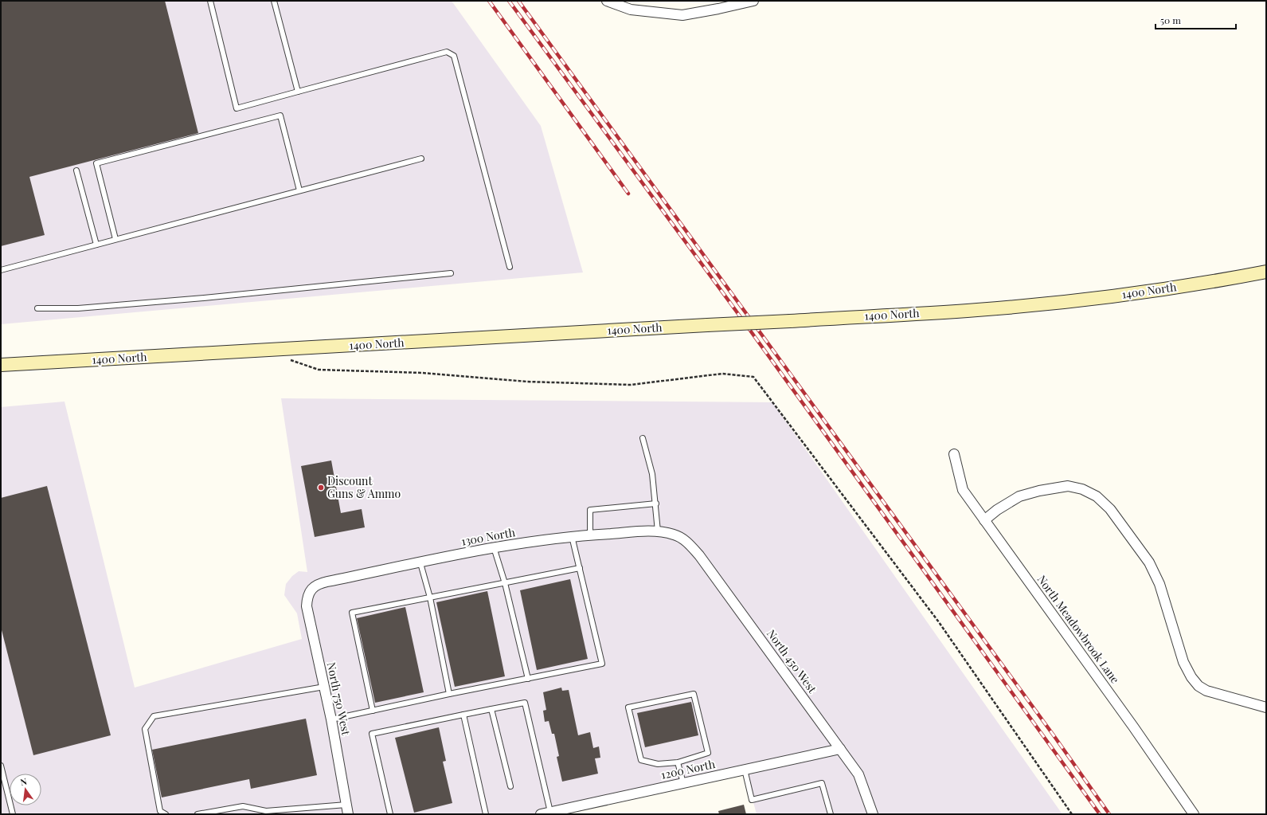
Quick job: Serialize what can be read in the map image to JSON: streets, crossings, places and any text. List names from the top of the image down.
{
  "streets": {
    "main road": ["1400 North"],
    "street": [
      "1300 North",
      "North Meadowbrook Lane",
      "North 450 West",
      "North 750 West",
      "1200 North"
    ]
  },
  "crossings": [
    ["1300 North", "North 450 West"],
    ["1300 North", "North 750 West"],
    ["North 450 West", "1200 North"]
  ],
  "places": ["Discount Guns & Ammo"],
  "scale_bar": "50 m",
  "north": "top"
}
